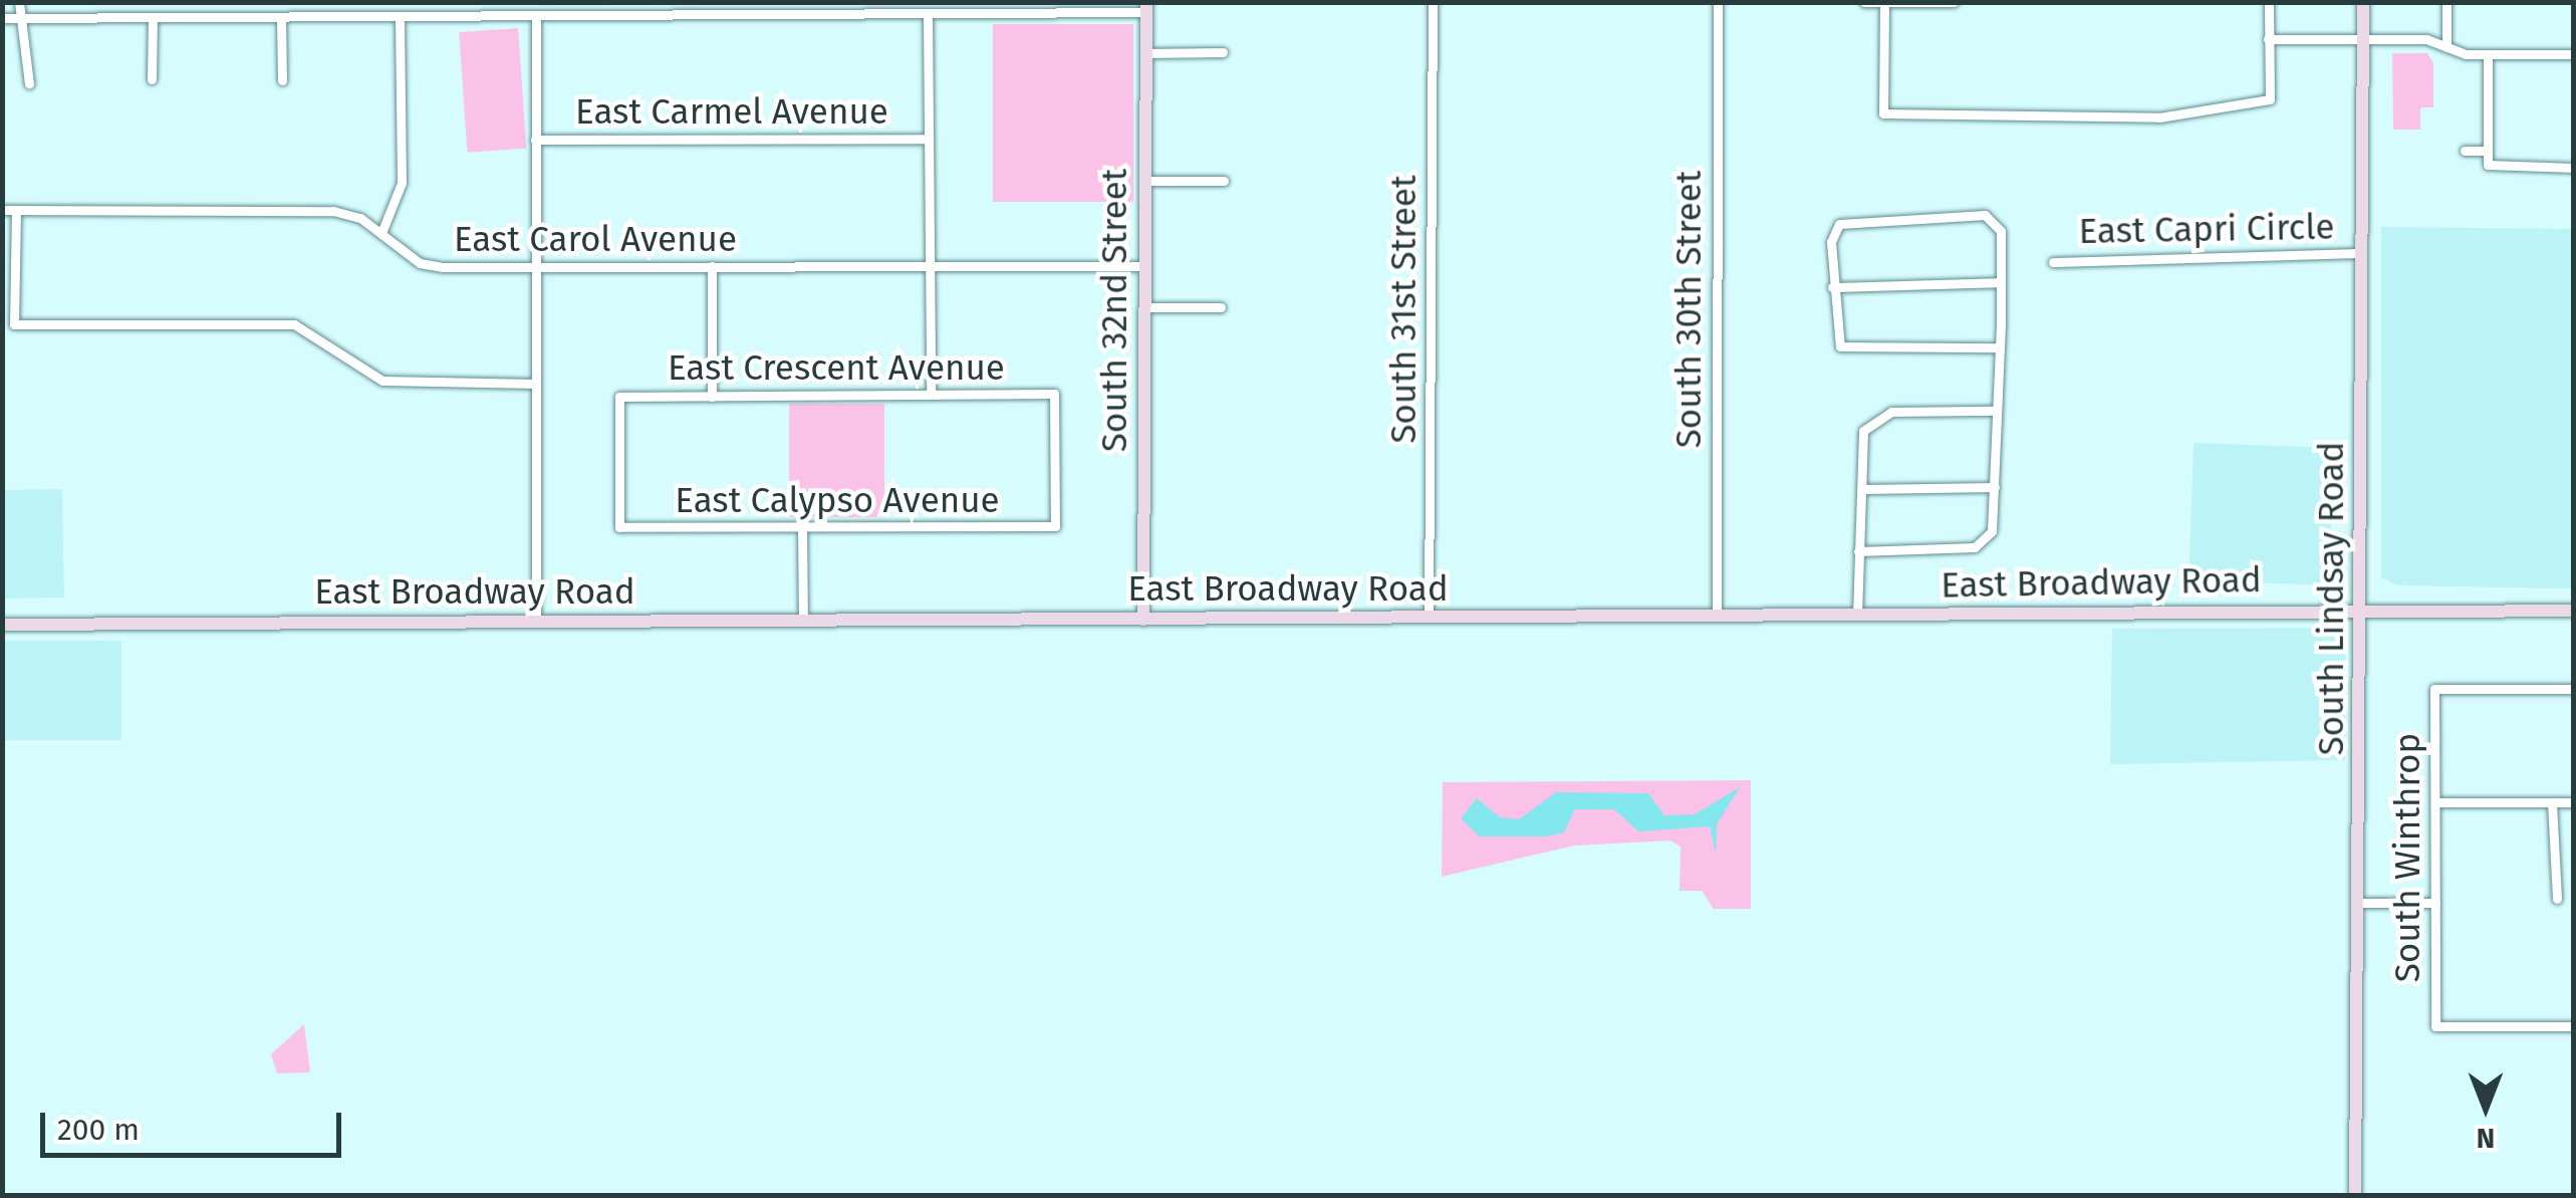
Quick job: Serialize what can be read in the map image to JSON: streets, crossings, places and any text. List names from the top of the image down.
{
  "streets": {
    "main road": ["South 32nd Street", "East Broadway Road", "South Lindsay Road"],
    "street": [
      "East Carmel Avenue",
      "East Capri Circle",
      "East Carol Avenue",
      "South 31st Street",
      "South 30th Street",
      "East Crescent Avenue",
      "East Calypso Avenue",
      "South Winthrop"
    ]
  },
  "crossings": [
    ["East Capri Circle", "South Lindsay Road"],
    ["East Carol Avenue", "South 32nd Street"],
    ["South 31st Street", "East Broadway Road"],
    ["South 30th Street", "East Broadway Road"],
    ["South 32nd Street", "East Broadway Road"],
    ["East Crescent Avenue", "East Calypso Avenue"],
    ["East Broadway Road", "South Lindsay Road"]
  ],
  "scale_bar": "200 m",
  "north": "bottom"
}
